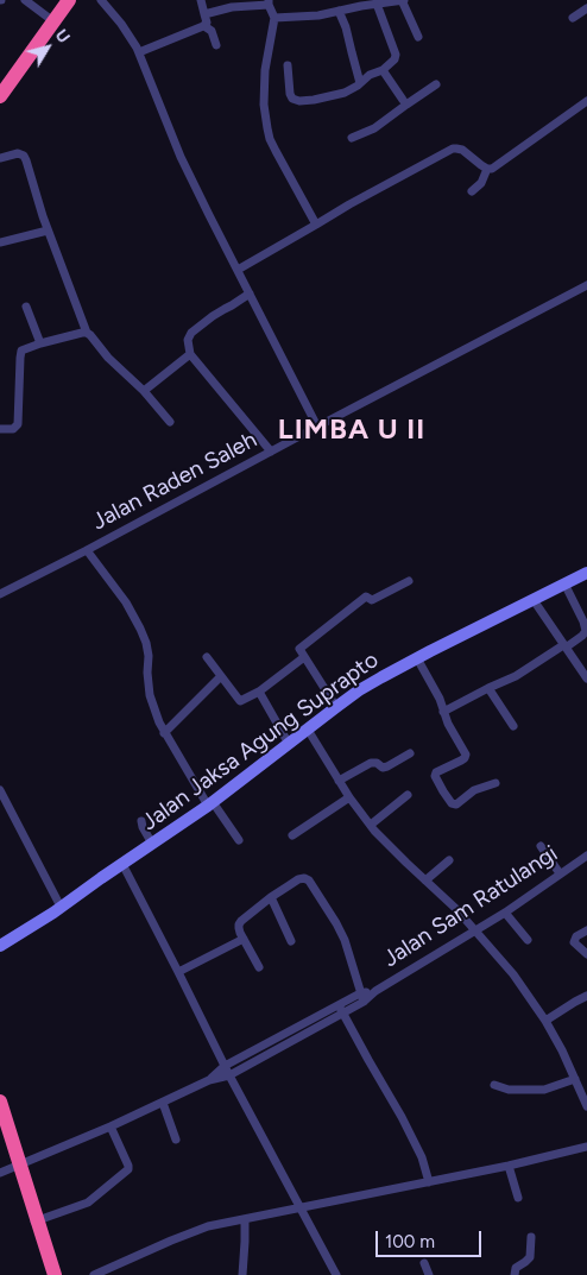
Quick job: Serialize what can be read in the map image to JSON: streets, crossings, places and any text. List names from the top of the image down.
{
  "streets": {
    "street": ["Jalan Raden Saleh", "Jalan Jaksa Agung Suprapto", "Jalan Sam Ratulangi"]
  },
  "districts": ["LIMBA U II"],
  "scale_bar": "100 m",
  "north": "top right"
}
